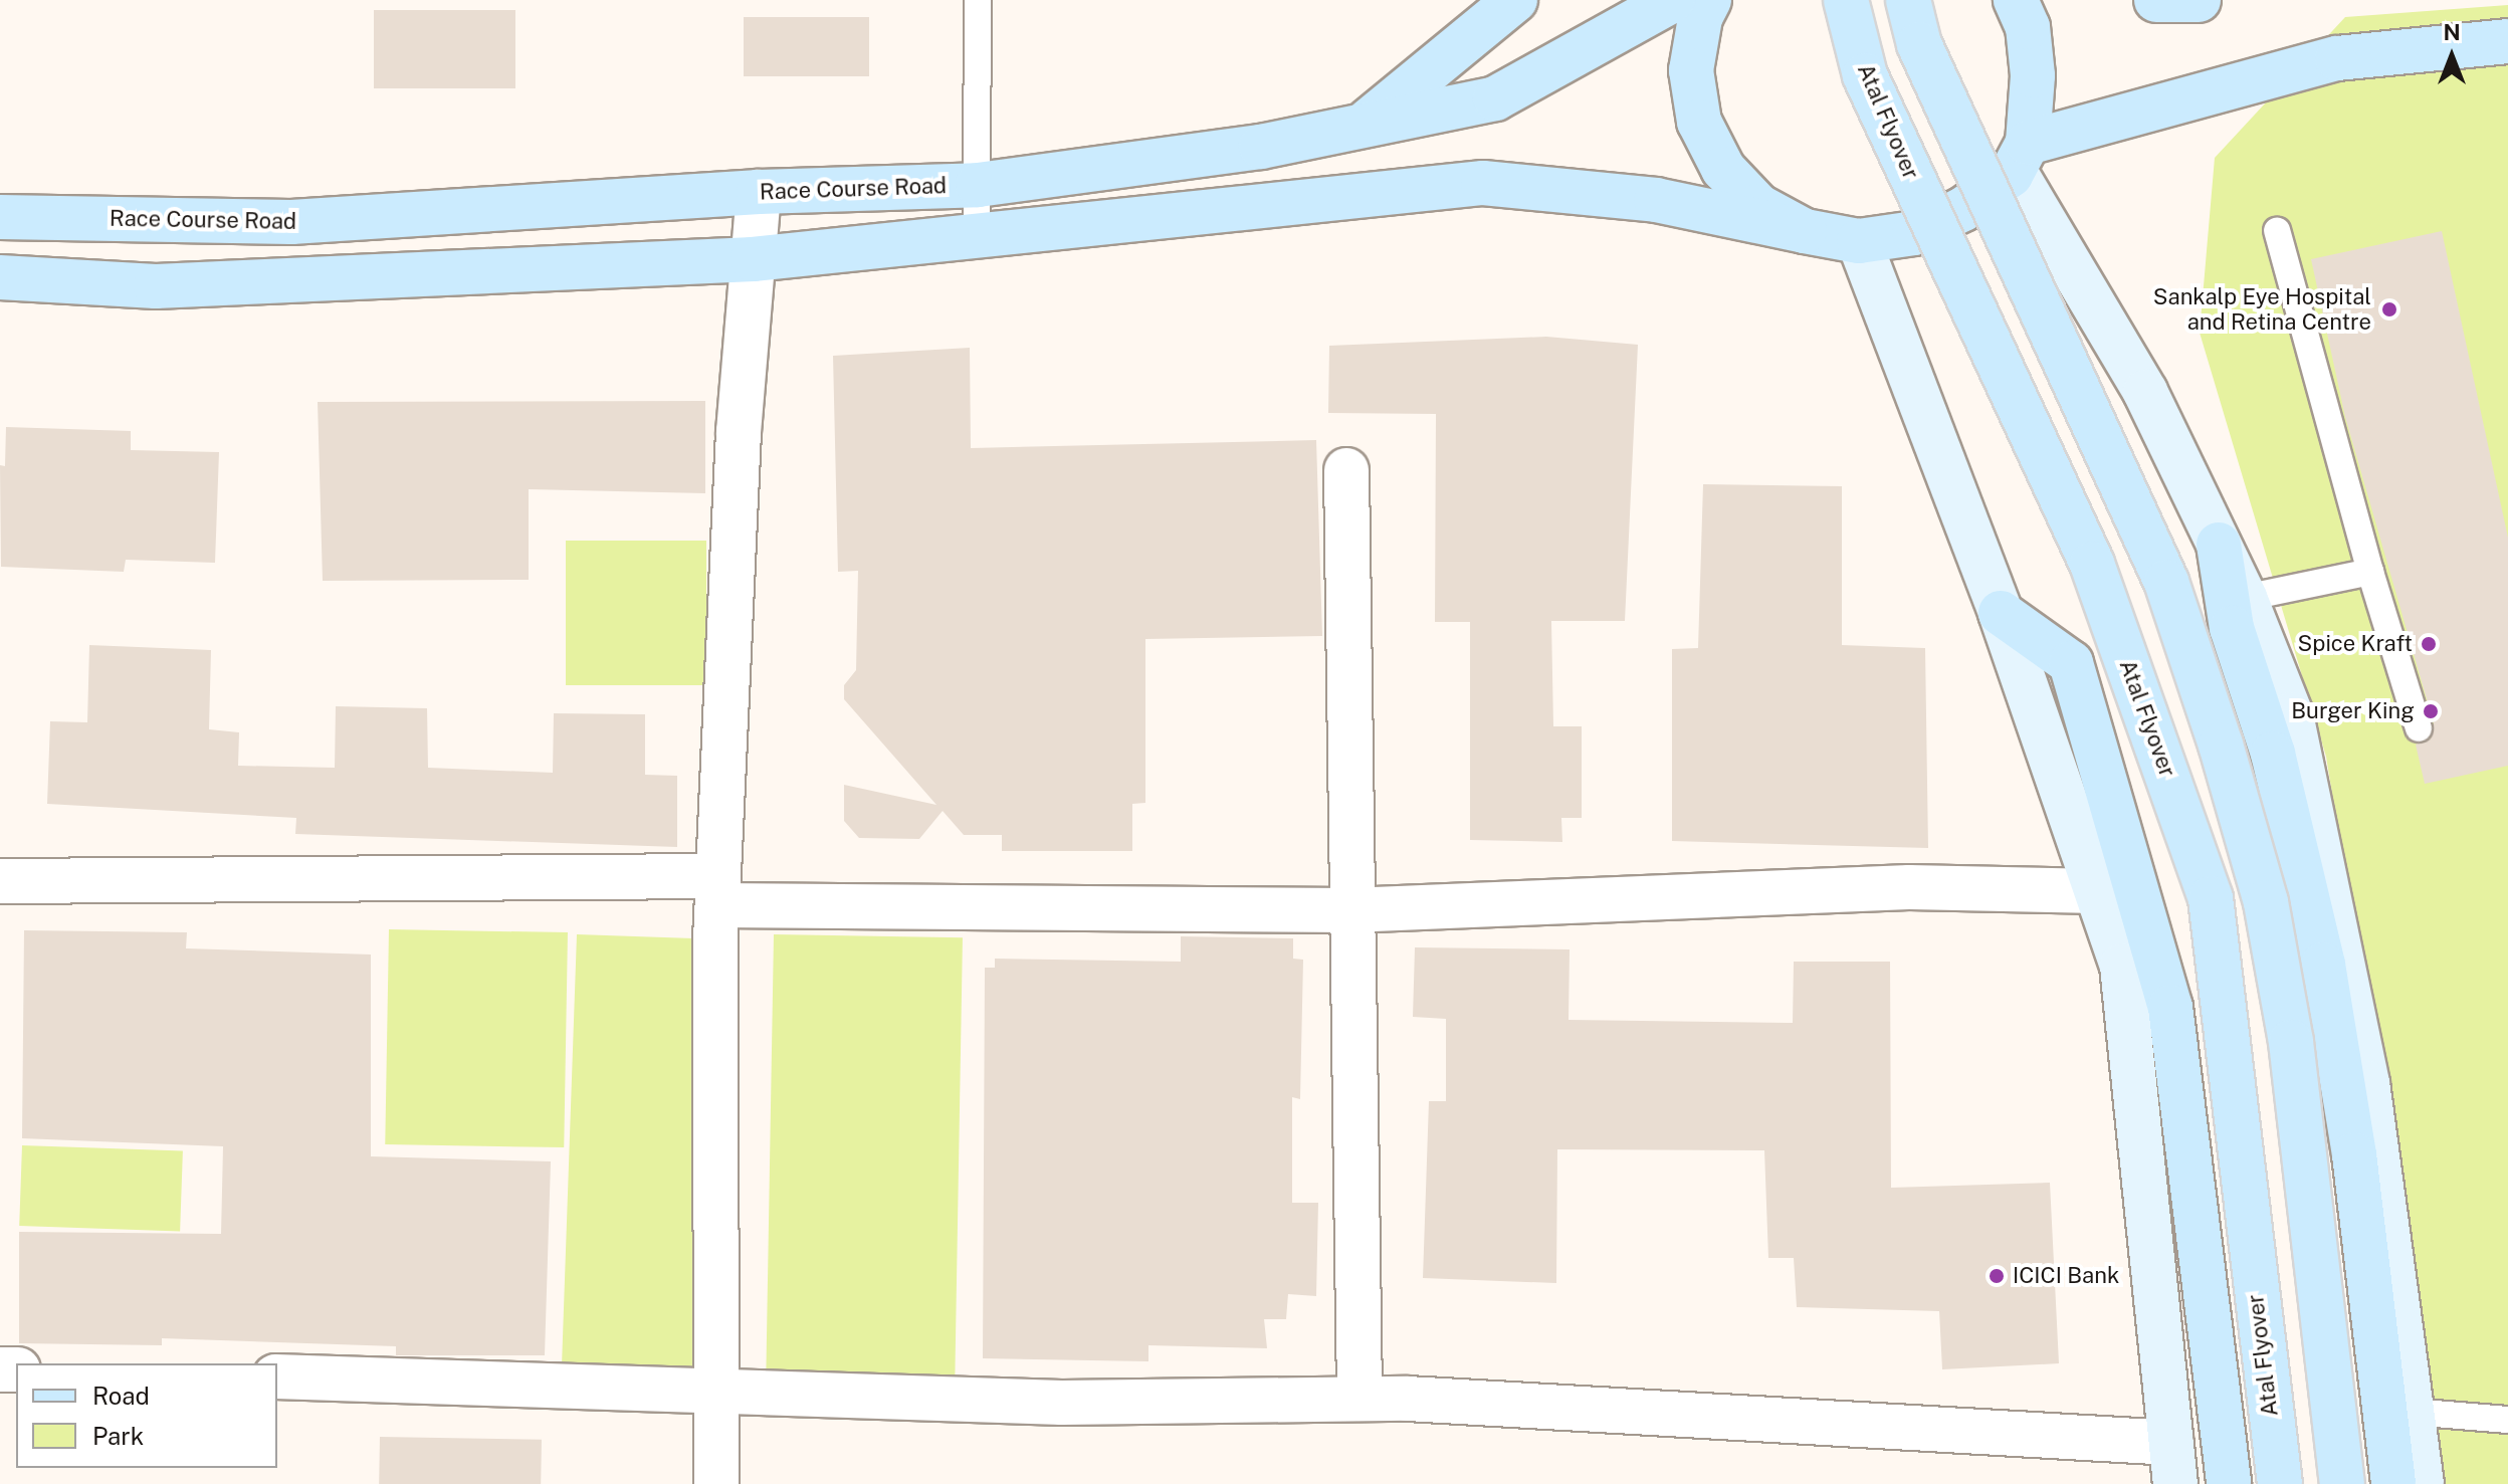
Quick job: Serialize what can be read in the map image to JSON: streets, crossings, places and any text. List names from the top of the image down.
{
  "streets": {
    "main road": ["Atal Flyover", "Race Course Road"]
  },
  "places": [
    "Sankalp Eye Hospital and Retina Centre",
    "Spice Kraft",
    "Burger King",
    "ICICI Bank"
  ],
  "legend": ["Road", "Park"],
  "north": "top"
}
